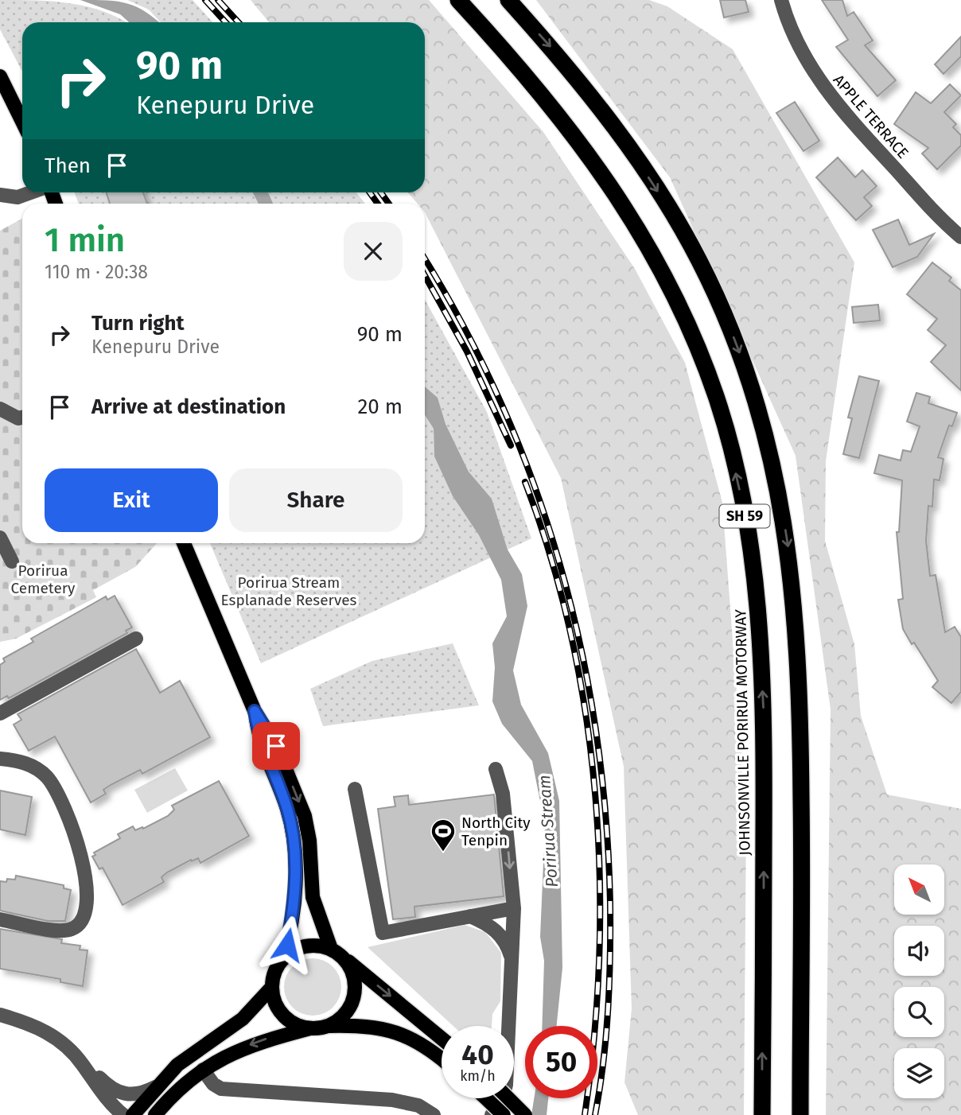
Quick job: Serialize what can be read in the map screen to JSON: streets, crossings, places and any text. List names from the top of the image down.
{
  "streets": {
    "highway": ["SH 59", "JOHNSONVILLE PORIRUA MOTORWAY"],
    "street": ["APPLE TERRACE"]
  },
  "water": ["Porirua Stream"],
  "parks": ["Porirua Cemetery", "Porirua Stream Esplanade Reserves"],
  "places": {
    "sports": ["North City Tenpin"]
  },
  "north": "top left",
  "page": {
    "turn": ["90 m", "Kenepuru Drive"],
    "then": "Then",
    "heading": ["1 min", "110 m · 20:38"],
    "list": [
      {
        "name": "Turn right",
        "note": "Kenepuru Drive",
        "value": "90 m"
      },
      {
        "name": "Arrive at destination",
        "value": "20 m"
      }
    ],
    "buttons": ["Exit", "Share"],
    "speed": "40 km/h",
    "limit": "50"
  }
}
